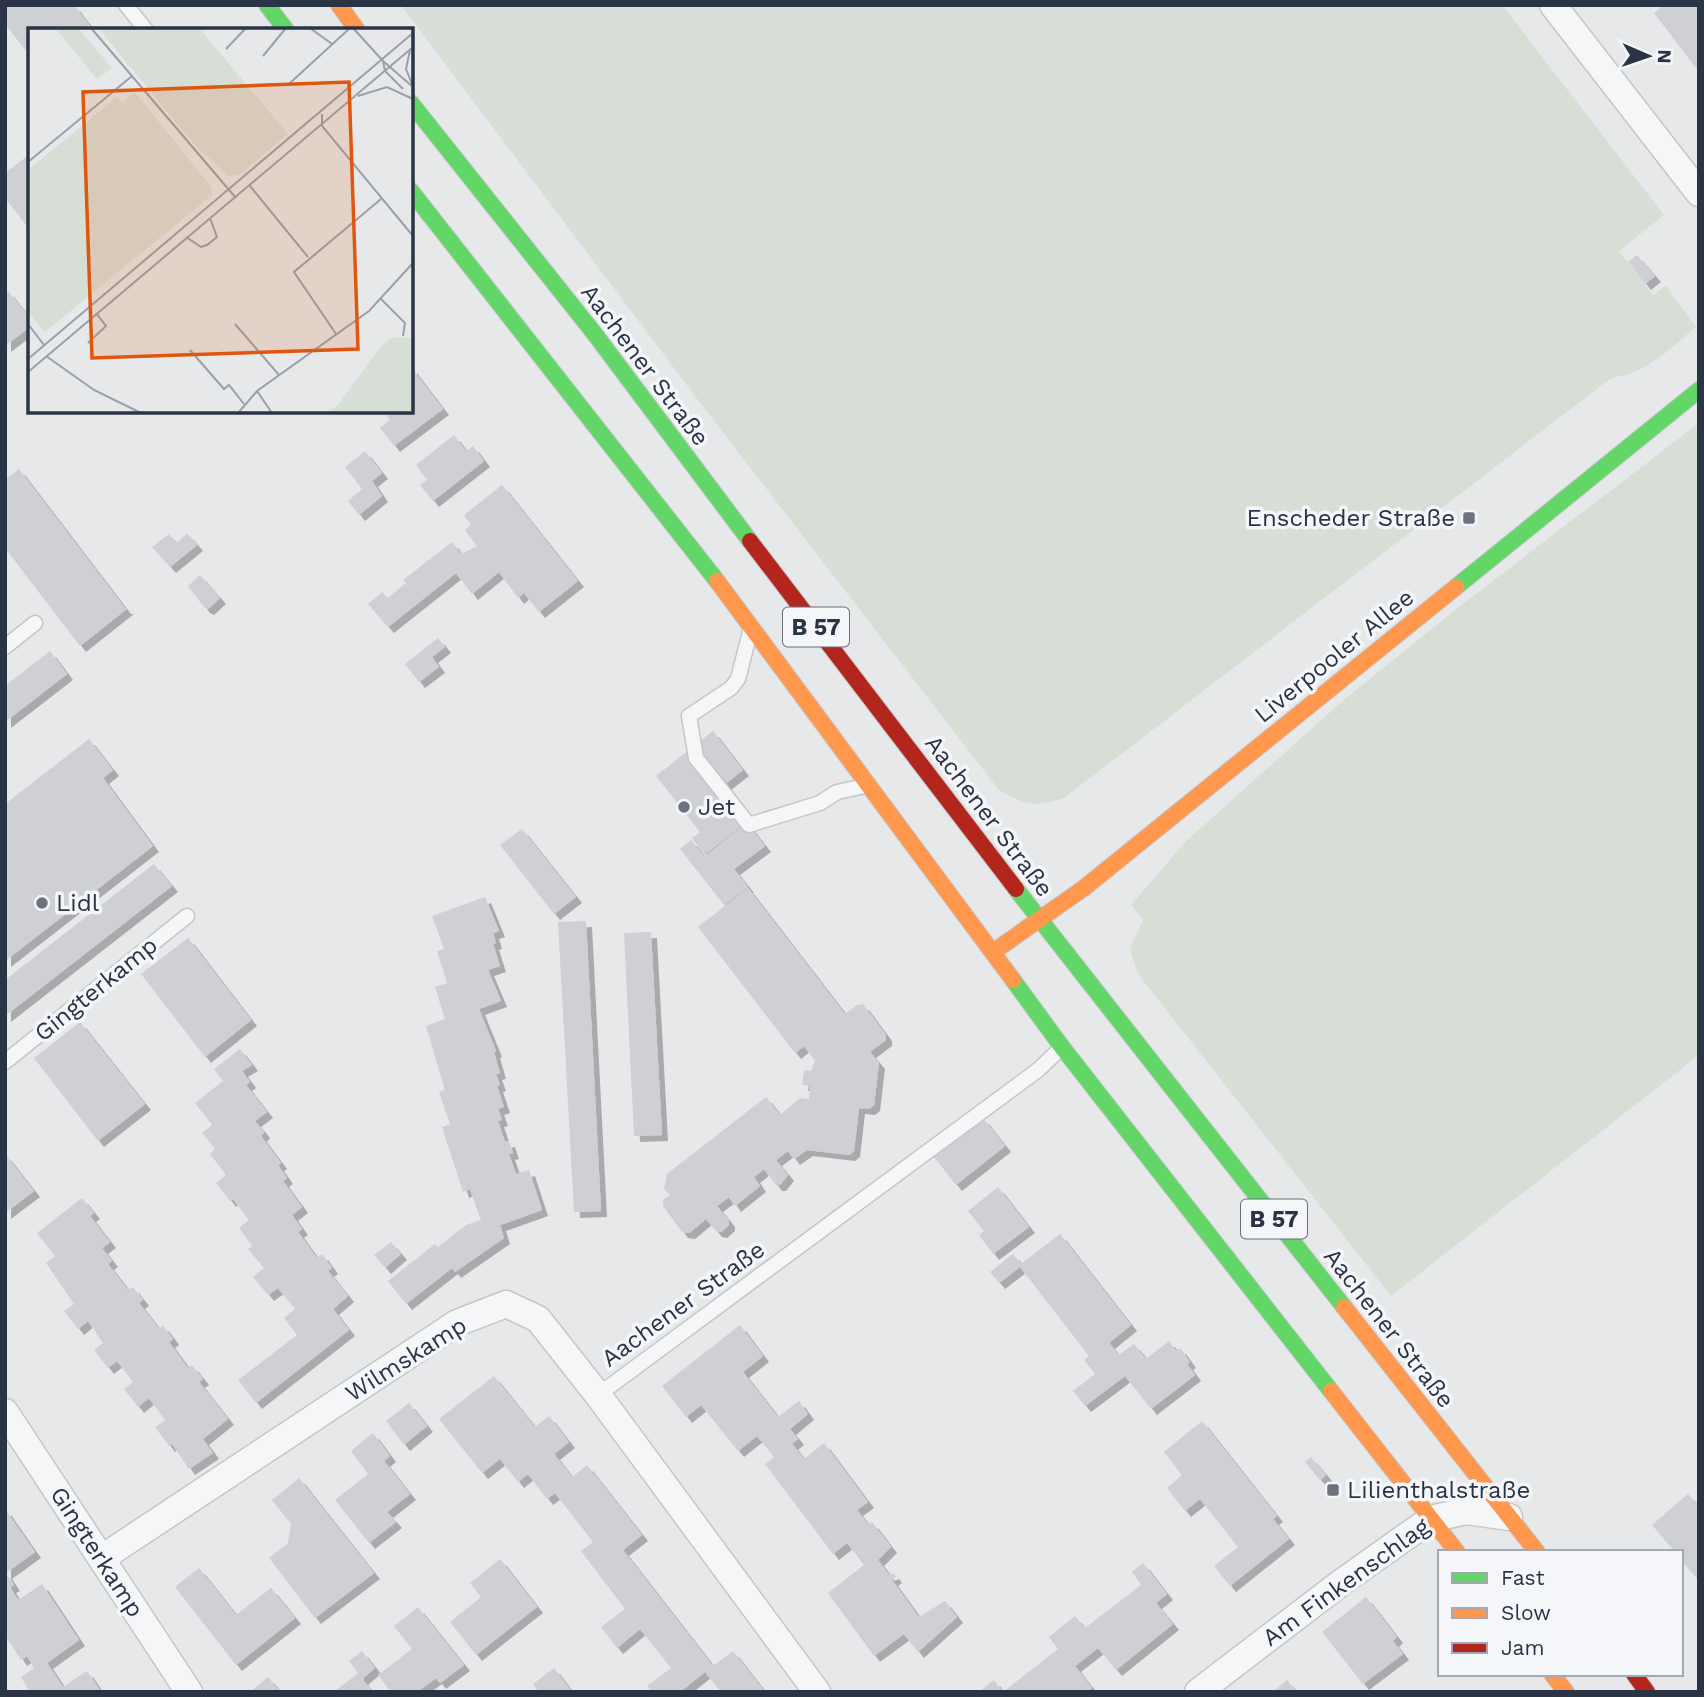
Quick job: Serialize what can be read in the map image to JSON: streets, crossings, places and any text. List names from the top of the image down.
{
  "streets": {
    "main road": ["Aachener Straße", "B 57", "Liverpooler Allee"],
    "street": ["Gingterkamp", "Wilmskamp", "Am Finkenschlag"]
  },
  "crossings": [
    ["Aachener Straße", "B 57"],
    ["Aachener Straße", "Liverpooler Allee"],
    ["Aachener Straße", "Wilmskamp"],
    ["Aachener Straße", "Am Finkenschlag"],
    ["B 57", "Liverpooler Allee"],
    ["B 57", "Am Finkenschlag"],
    ["Gingterkamp", "Wilmskamp"]
  ],
  "places": {
    "transit": ["Enscheder Straße", "Lilienthalstraße"],
    "other": ["Jet", "Lidl"]
  },
  "legend": ["Fast", "Slow", "Jam"],
  "north": "right"
}
